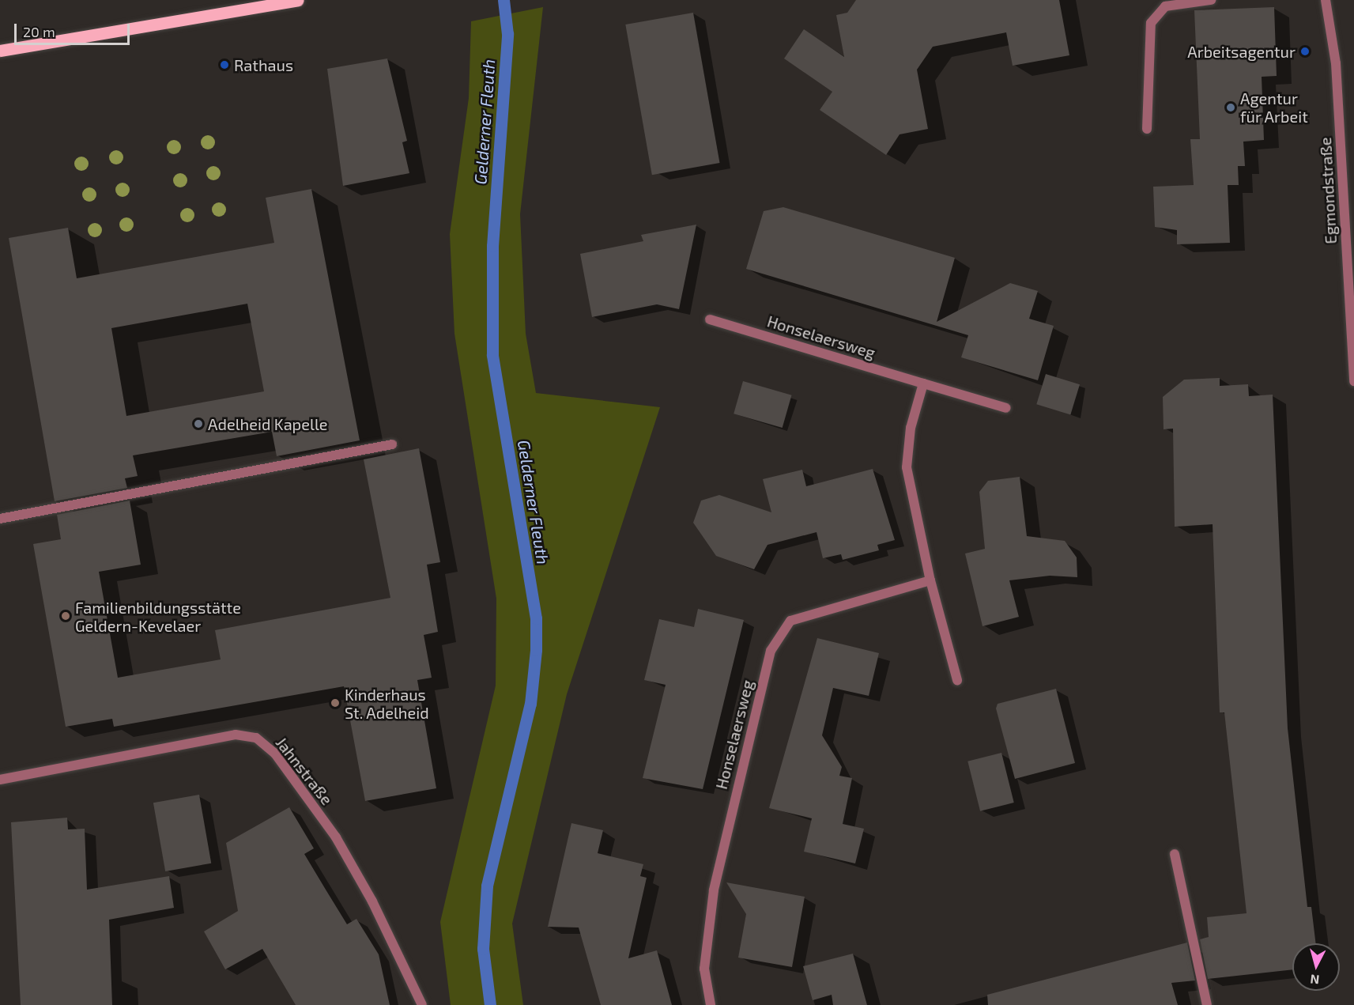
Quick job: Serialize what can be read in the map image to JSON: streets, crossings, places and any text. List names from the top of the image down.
{
  "streets": {
    "street": ["Egmondstraße", "Honselaersweg", "Jahnstraße"]
  },
  "water": ["Gelderner Fleuth"],
  "places": [
    "Arbeitsagentur",
    "Rathaus",
    "Agentur für Arbeit",
    "Adelheid Kapelle",
    "Familienbildungsstätte Geldern-Kevelaer",
    "Kinderhaus St. Adelheid"
  ],
  "scale_bar": "20 m",
  "north": "bottom"
}
